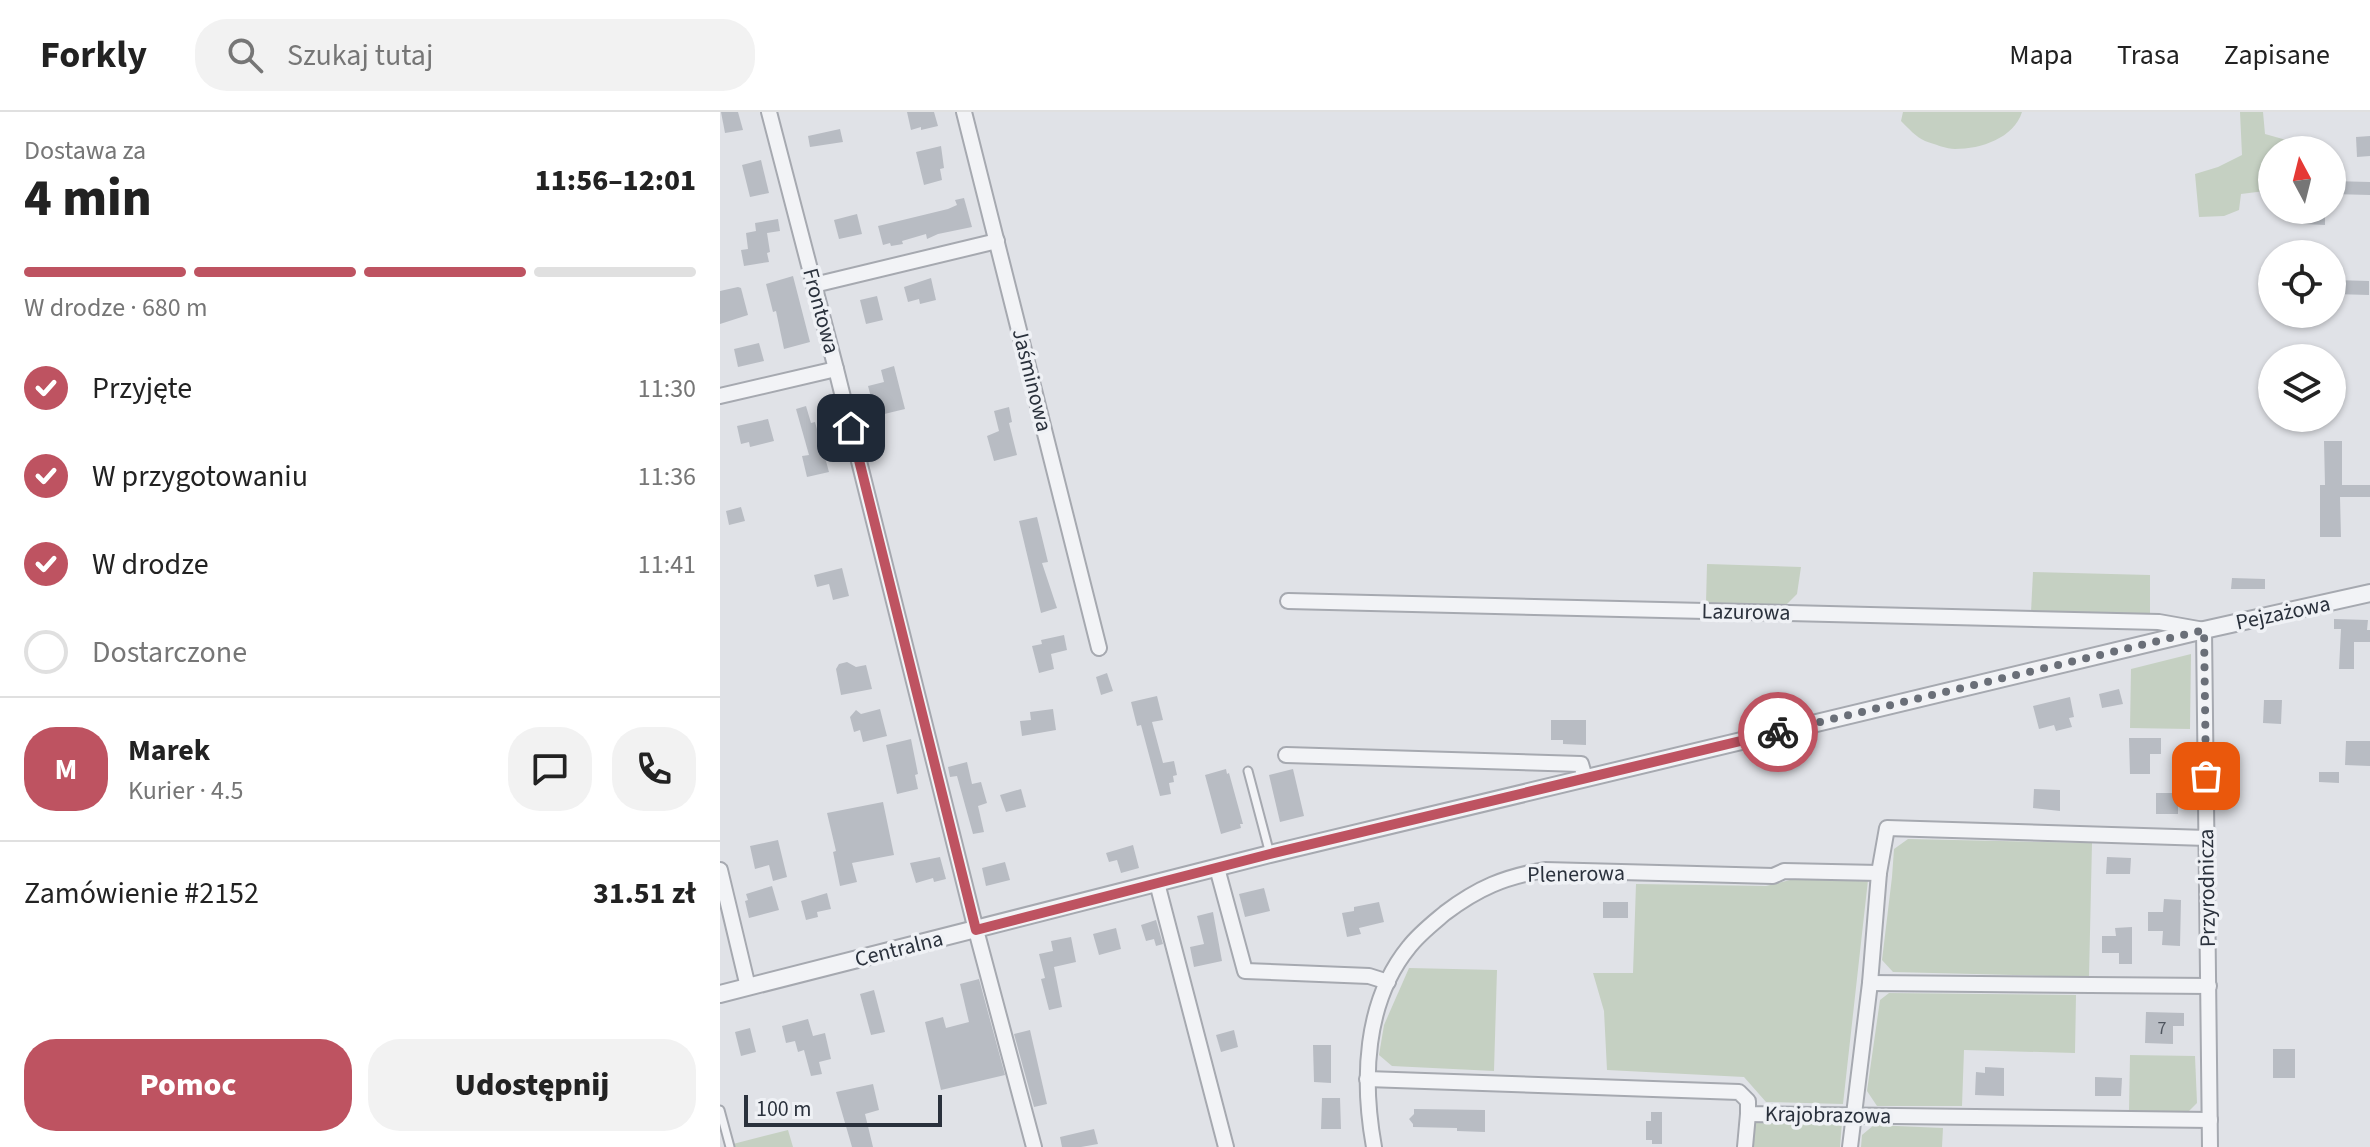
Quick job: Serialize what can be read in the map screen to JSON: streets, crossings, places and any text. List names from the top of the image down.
{
  "streets": {
    "street": [
      "Frontowa",
      "Jaśminowa",
      "Lazurowa",
      "Pejzażowa",
      "Plenerowa",
      "Przyrodnicza",
      "Centralna",
      "Krajobrazowa"
    ]
  },
  "crossings": [
    ["Frontowa", "Centralna"],
    ["Lazurowa", "Pejzażowa"],
    ["Lazurowa", "Przyrodnicza"],
    ["Pejzażowa", "Przyrodnicza"],
    ["Pejzażowa", "Centralna"],
    ["Plenerowa", "Krajobrazowa"],
    ["Przyrodnicza", "Krajobrazowa"]
  ],
  "house_numbers": ["7"],
  "scale_bar": "100 m",
  "north": "top",
  "page": {
    "header": "Forkly",
    "search": "Szukaj tutaj",
    "nav": ["Mapa", "Trasa", "Zapisane"],
    "heading": ["4 min", "Dostawa za", "11:56–12:01"],
    "panel": [
      "Marek",
      "Kurier · 4.5",
      "Zamówienie #2152",
      "31.51 zł"
    ],
    "bar": "W drodze · 680 m",
    "list": [
      ["Przyjęte", "11:30"],
      ["W przygotowaniu", "11:36"],
      ["W drodze", "11:41"],
      "Dostarczone"
    ],
    "round": "M",
    "buttons": ["Pomoc", "Udostępnij"],
    "scale": "100 m"
  }
}
